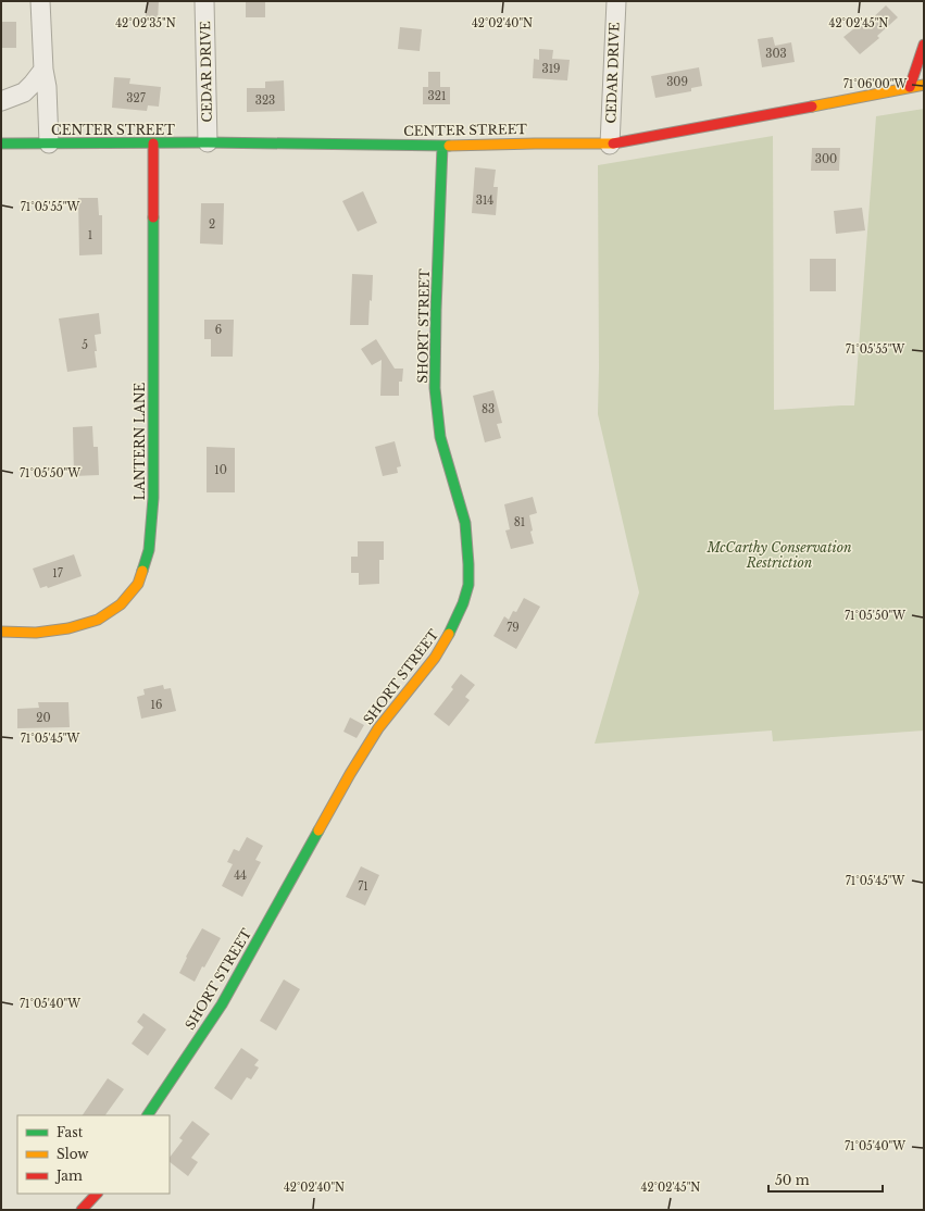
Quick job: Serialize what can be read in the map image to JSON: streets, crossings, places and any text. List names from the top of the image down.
{
  "streets": {
    "main road": ["CENTER STREET", "SHORT STREET", "LANTERN LANE"],
    "street": ["CEDAR DRIVE"]
  },
  "crossings": [
    ["CEDAR DRIVE", "CENTER STREET"],
    ["CENTER STREET", "SHORT STREET"],
    ["CENTER STREET", "LANTERN LANE"]
  ],
  "parks": ["McCarthy Conservation Restriction"],
  "house_numbers": [
    "303",
    "319",
    "309",
    "321",
    "327",
    "323",
    "300",
    "314",
    "2",
    "1",
    "6",
    "5",
    "83",
    "10",
    "81",
    "17",
    "79",
    "16",
    "20",
    "44",
    "71"
  ],
  "legend": ["Fast", "Slow", "Jam"],
  "scale_bar": "50 m",
  "coordinates": [
    "42°02'35\"N",
    "42°02'40\"N",
    "42°02'45\"N",
    "71°06'00\"W",
    "71°05'55\"W",
    "71°05'50\"W",
    "71°05'45\"W",
    "71°05'40\"W"
  ]
}
